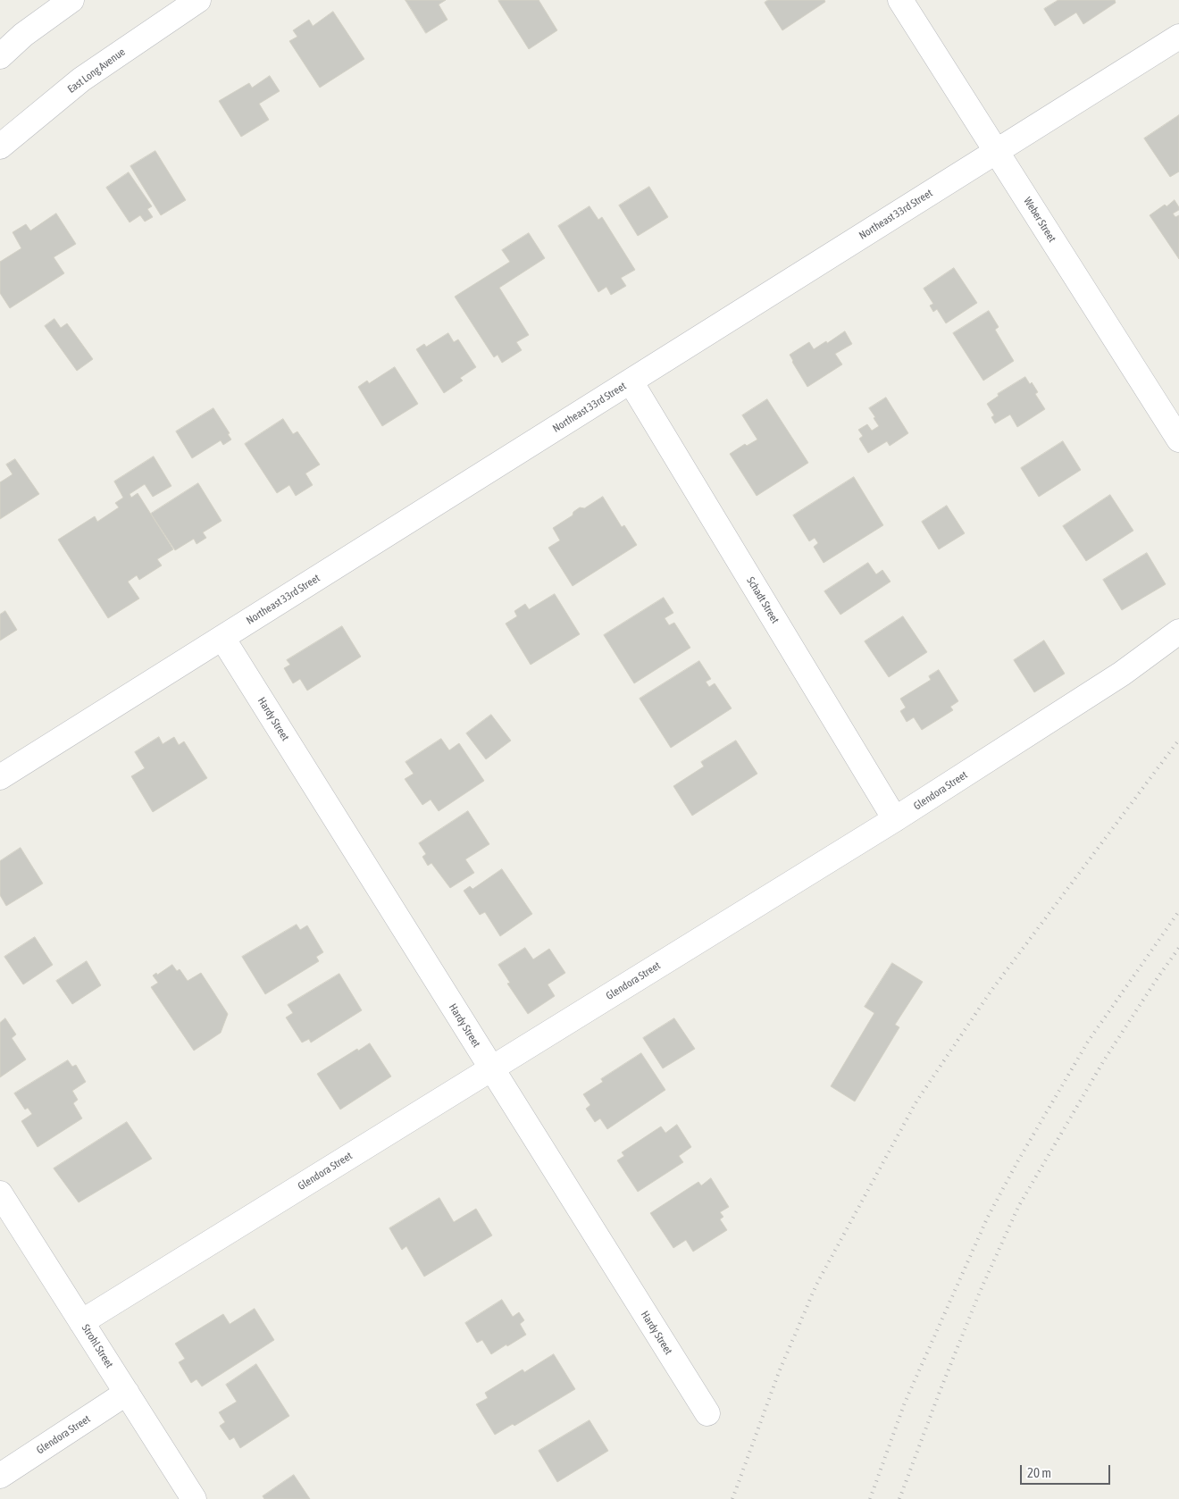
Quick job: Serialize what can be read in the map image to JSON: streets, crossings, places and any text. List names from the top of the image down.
{
  "streets": {
    "street": [
      "East Long Avenue",
      "Northeast 33rd Street",
      "Weber Street",
      "Schadt Street",
      "Hardy Street",
      "Glendora Street",
      "Strohl Street"
    ]
  },
  "crossings": [
    ["Northeast 33rd Street", "Weber Street"],
    ["Northeast 33rd Street", "Schadt Street"],
    ["Northeast 33rd Street", "Hardy Street"],
    ["Schadt Street", "Glendora Street"],
    ["Hardy Street", "Glendora Street"],
    ["Glendora Street", "Strohl Street"]
  ],
  "scale_bar": "20 m"
}
